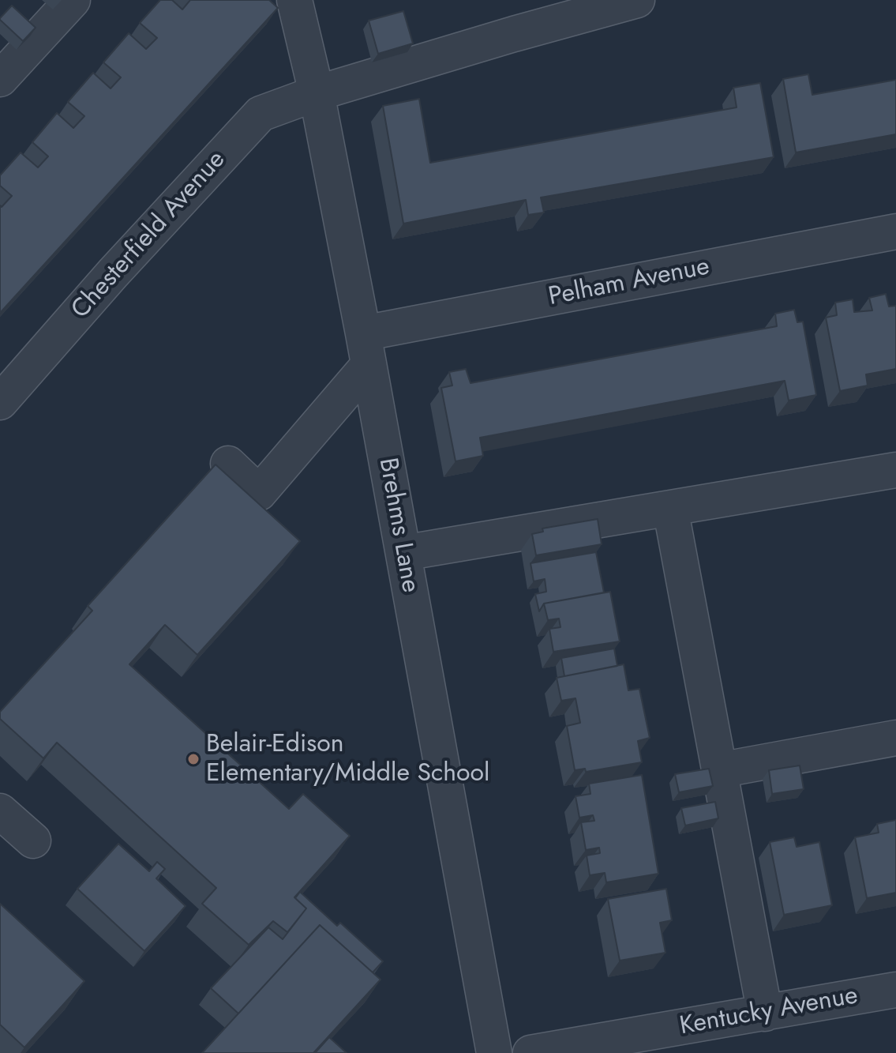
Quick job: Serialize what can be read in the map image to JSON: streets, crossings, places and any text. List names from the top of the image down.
{
  "streets": {
    "street": [
      "Chesterfield Avenue",
      "Pelham Avenue",
      "Brehms Lane",
      "Kentucky Avenue"
    ]
  },
  "crossings": [
    ["Chesterfield Avenue", "Brehms Lane"],
    ["Pelham Avenue", "Brehms Lane"]
  ],
  "places": ["Belair-Edison Elementary/Middle School"]
}
